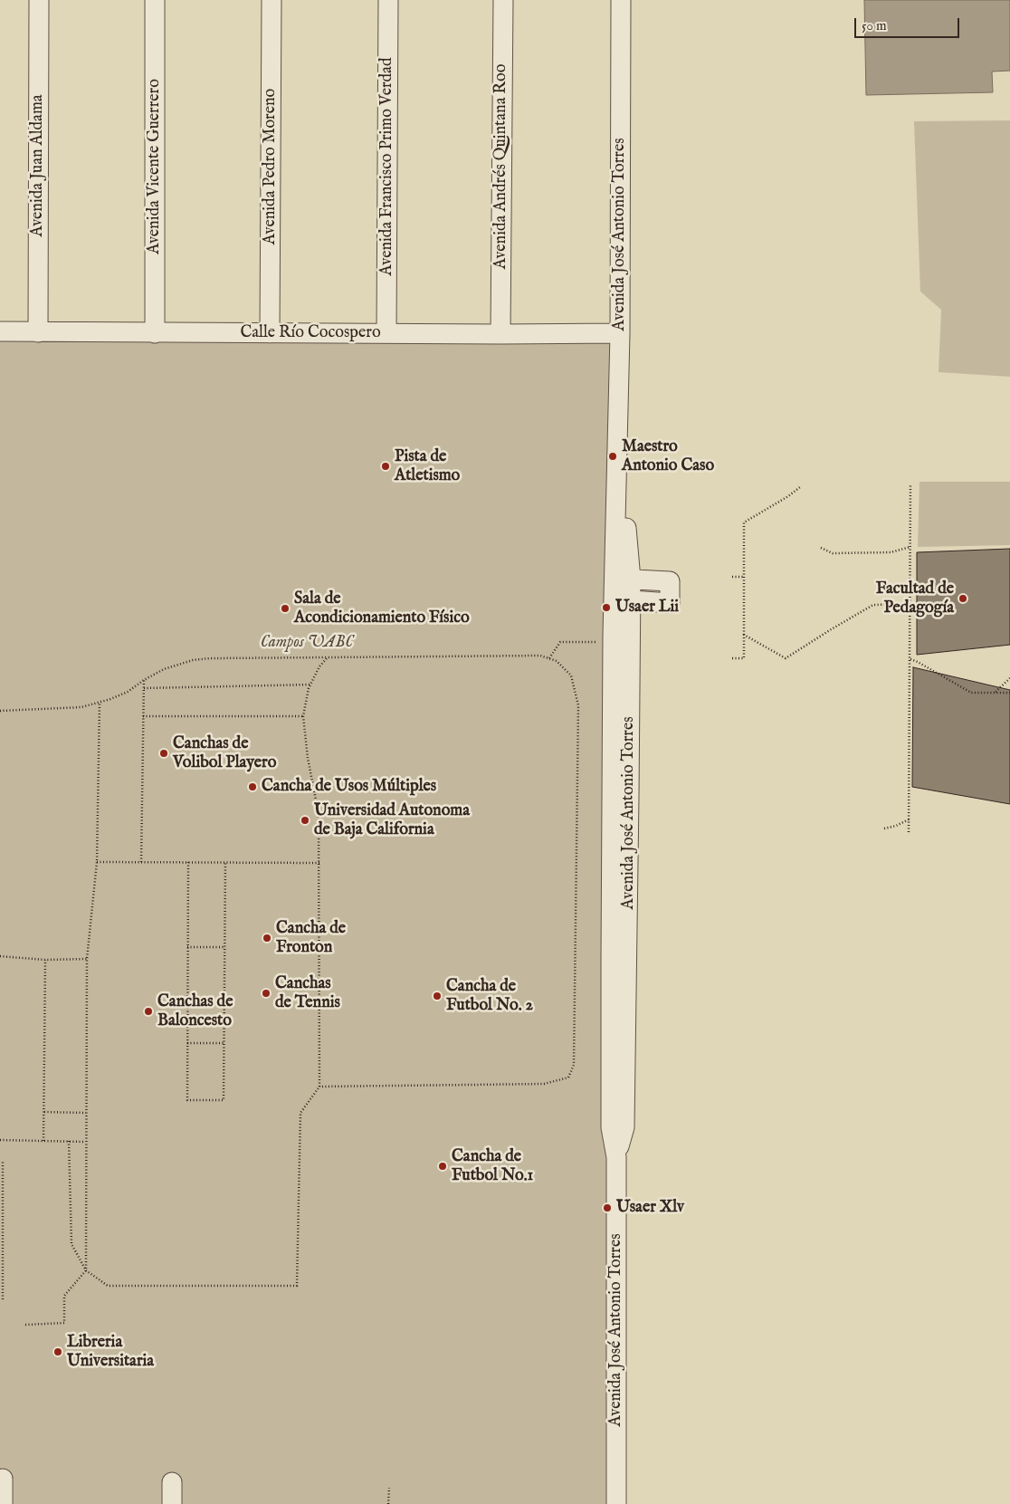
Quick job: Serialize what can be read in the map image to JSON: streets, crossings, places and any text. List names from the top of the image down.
{
  "streets": {
    "street": [
      "Avenida Juan Aldama",
      "Avenida Vicente Guerrero",
      "Avenida Pedro Moreno",
      "Avenida Francisco Primo Verdad",
      "Avenida Andrés Quintana Roo",
      "Avenida José Antonio Torres",
      "Calle Río Cocospero"
    ]
  },
  "crossings": [
    ["Avenida Juan Aldama", "Calle Río Cocospero"],
    ["Avenida Vicente Guerrero", "Calle Río Cocospero"],
    ["Avenida Pedro Moreno", "Calle Río Cocospero"],
    ["Avenida Francisco Primo Verdad", "Calle Río Cocospero"],
    ["Avenida Andrés Quintana Roo", "Calle Río Cocospero"],
    ["Avenida José Antonio Torres", "Calle Río Cocospero"]
  ],
  "parks": ["Campos UABC"],
  "places": [
    "Maestro Antonio Caso",
    "Pista de Atletismo",
    "Facultad de Pedagogía",
    "Usaer Lii",
    "Sala de Acondicionamiento Físico",
    "Canchas de Volibol Playero",
    "Cancha de Usos Múltiples",
    "Universidad Autonoma de Baja California",
    "Cancha de Fronton",
    "Canchas de Tennis",
    "Cancha de Futbol No. 2",
    "Canchas de Baloncesto",
    "Cancha de Futbol No.1",
    "Usaer Xlv",
    "Libreria Universitaria"
  ],
  "scale_bar": "50 m"
}
